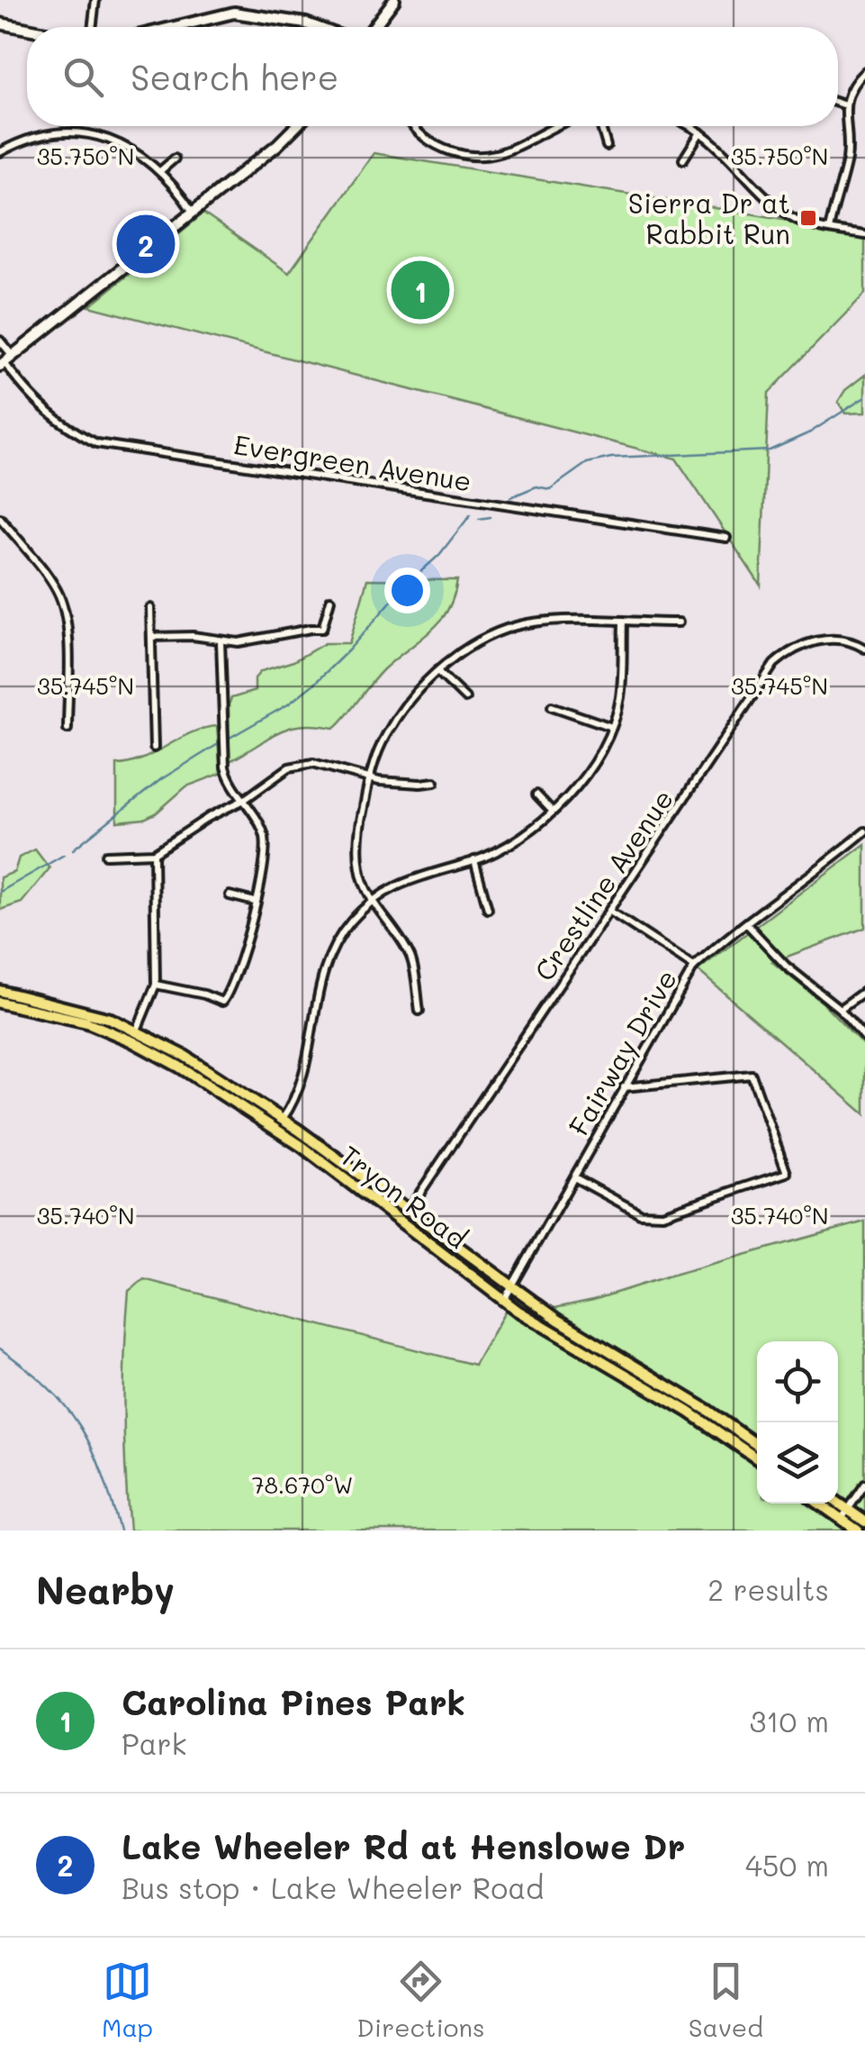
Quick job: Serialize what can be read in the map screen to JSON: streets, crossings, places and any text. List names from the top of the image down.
{
  "streets": {
    "main road": ["Tryon Road"],
    "street": ["Evergreen Avenue", "Crestline Avenue", "Fairway Drive"]
  },
  "crossings": [
    ["Crestline Avenue", "Tryon Road"],
    ["Fairway Drive", "Tryon Road"]
  ],
  "places": {
    "transit": ["Sierra Dr at Rabbit Run"]
  },
  "page": {
    "search": "Search here",
    "pins": ["2", "1"],
    "heading": ["Nearby", "2 results"],
    "list": [
      {
        "mark": "1",
        "name": "Carolina Pines Park",
        "note": "Park",
        "value": "310 m"
      },
      {
        "mark": "2",
        "name": "Lake Wheeler Rd at Henslowe Dr",
        "note": "Bus stop · Lake Wheeler Road",
        "value": "450 m"
      }
    ],
    "nav": ["Map", "Directions", "Saved"]
  },
  "coordinates": [
    "35.750°N",
    "35.745°N",
    "35.740°N",
    "78.670°W"
  ]
}
